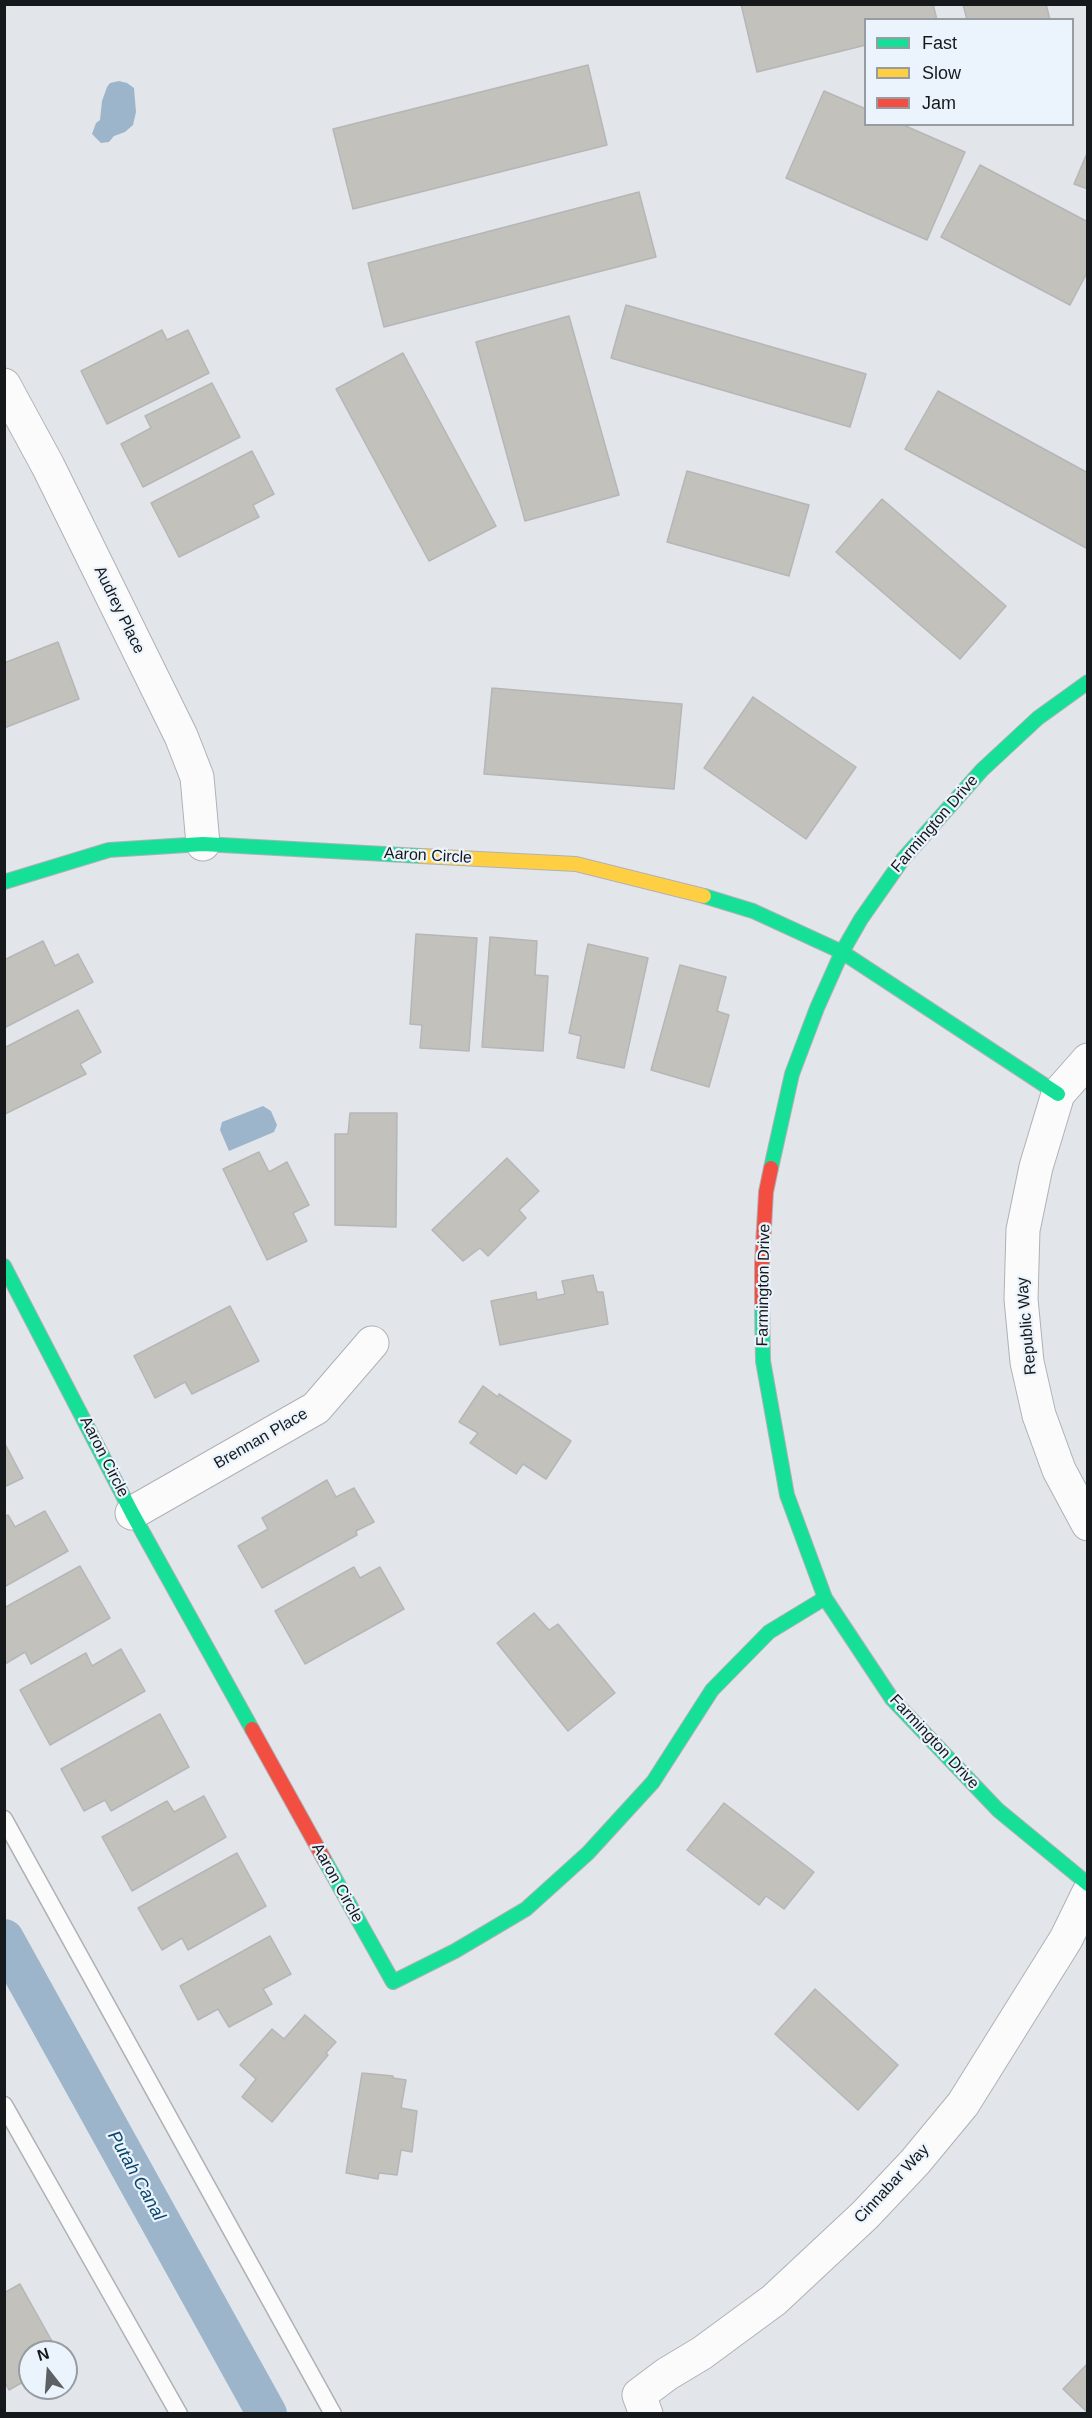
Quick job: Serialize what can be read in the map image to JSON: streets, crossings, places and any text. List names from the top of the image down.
{
  "streets": {
    "street": [
      "Audrey Place",
      "Farmington Drive",
      "Aaron Circle",
      "Republic Way",
      "Brennan Place",
      "Cinnabar Way"
    ]
  },
  "crossings": [
    ["Audrey Place", "Aaron Circle"],
    ["Farmington Drive", "Aaron Circle"],
    ["Aaron Circle", "Republic Way"],
    ["Aaron Circle", "Brennan Place"]
  ],
  "water": ["Putah Canal"],
  "legend": ["Fast", "Slow", "Jam"],
  "north": "top"
}
